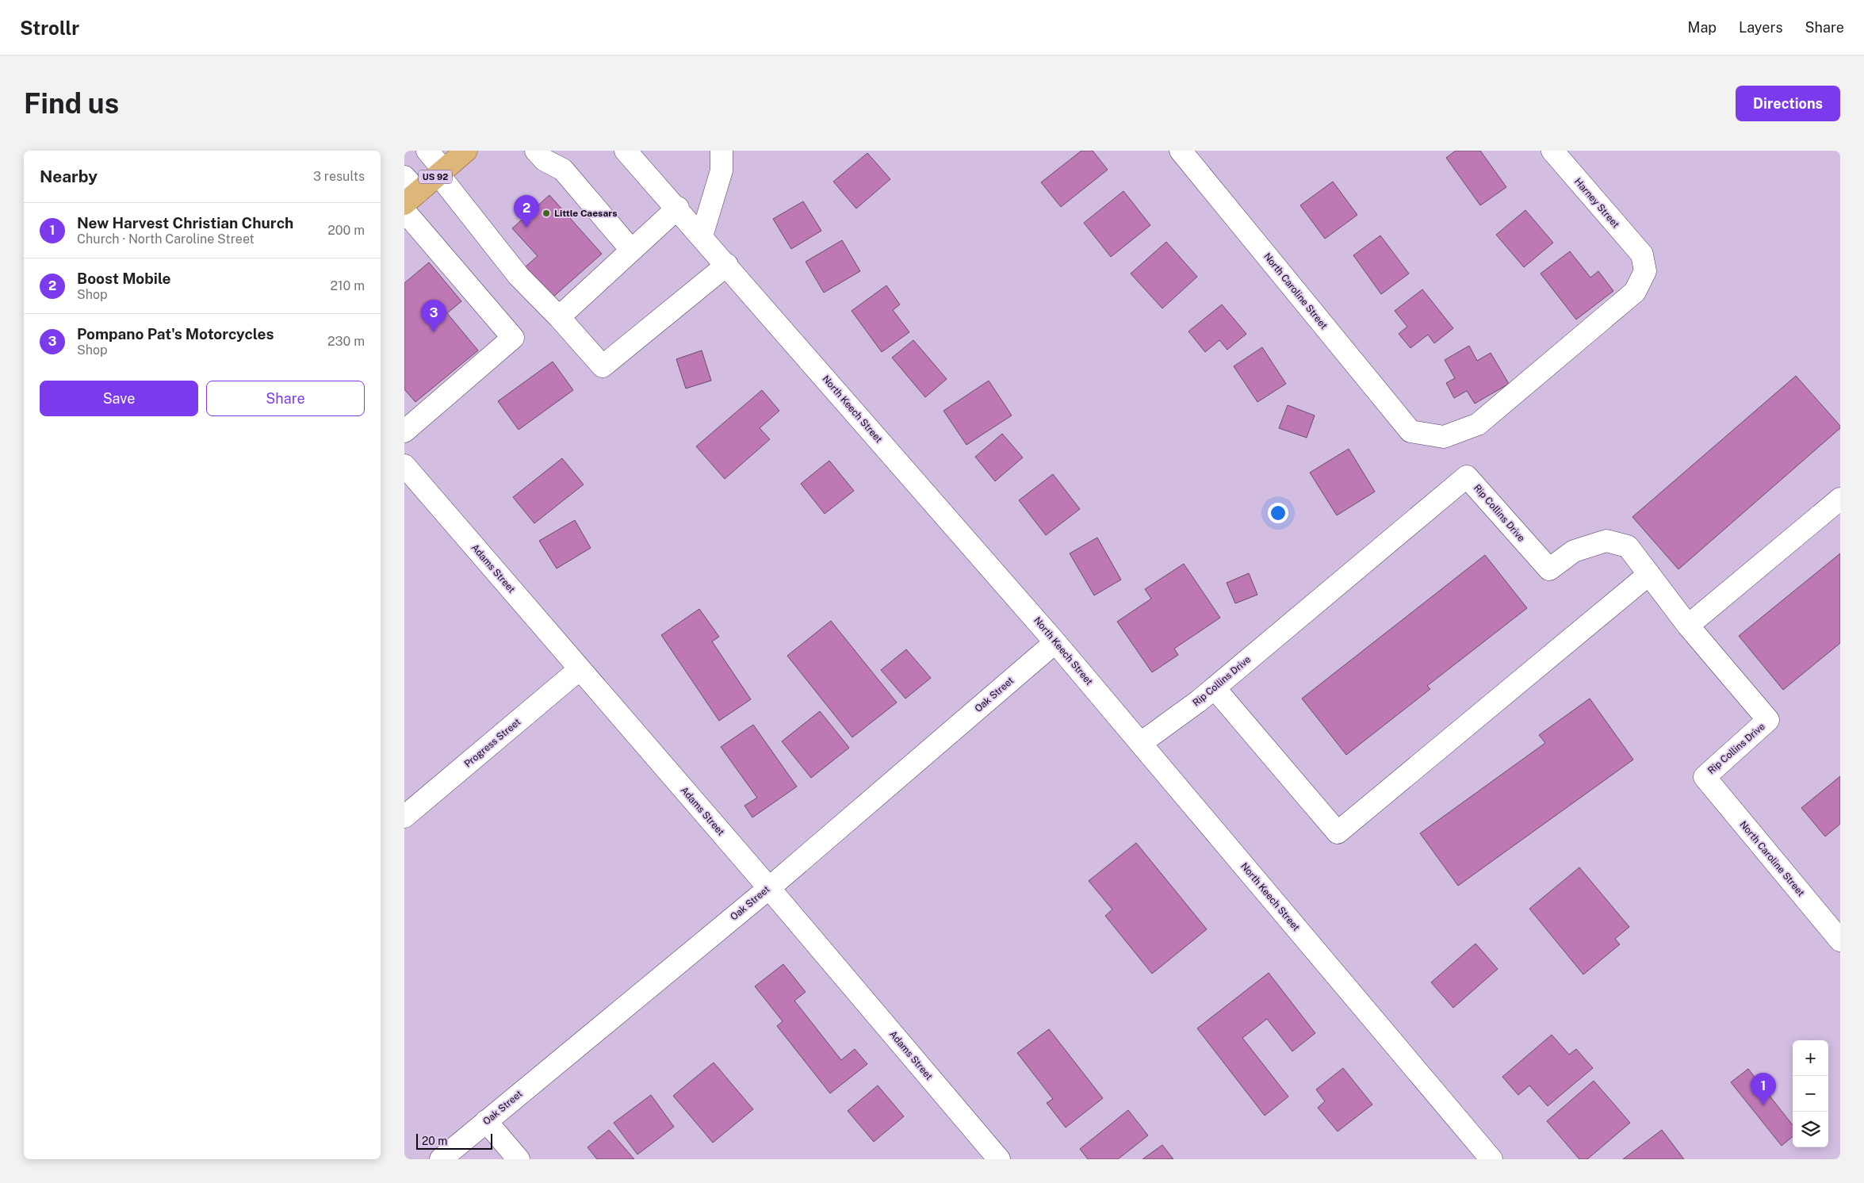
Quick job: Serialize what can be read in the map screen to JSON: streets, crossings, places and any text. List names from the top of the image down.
{
  "streets": {
    "main road": ["US 92"],
    "street": [
      "Harney Street",
      "North Caroline Street",
      "North Keech Street",
      "Rip Collins Drive",
      "Adams Street",
      "Oak Street",
      "Progress Street"
    ]
  },
  "crossings": [
    ["Harney Street", "North Caroline Street"],
    ["North Caroline Street", "Rip Collins Drive"],
    ["North Keech Street", "Rip Collins Drive"],
    ["North Keech Street", "Oak Street"],
    ["Adams Street", "Oak Street"],
    ["Adams Street", "Progress Street"]
  ],
  "places": ["Little Caesars"],
  "scale_bar": "20 m",
  "page": {
    "header": "Strollr",
    "nav": ["Map", "Layers", "Share"],
    "buttons": [
      "Directions",
      ["Save", "Share"]
    ],
    "title": "Find us",
    "heading": ["Nearby", "3 results"],
    "pins": ["2", "3", "1"],
    "list": [
      {
        "mark": "1",
        "name": "New Harvest Christian Church",
        "note": "Church · North Caroline Street",
        "value": "200 m"
      },
      {
        "mark": "2",
        "name": "Boost Mobile",
        "note": "Shop",
        "value": "210 m"
      },
      {
        "mark": "3",
        "name": "Pompano Pat's Motorcycles",
        "note": "Shop",
        "value": "230 m"
      }
    ],
    "map_buttons": ["+", "−"],
    "scale": "20 m"
  }
}
